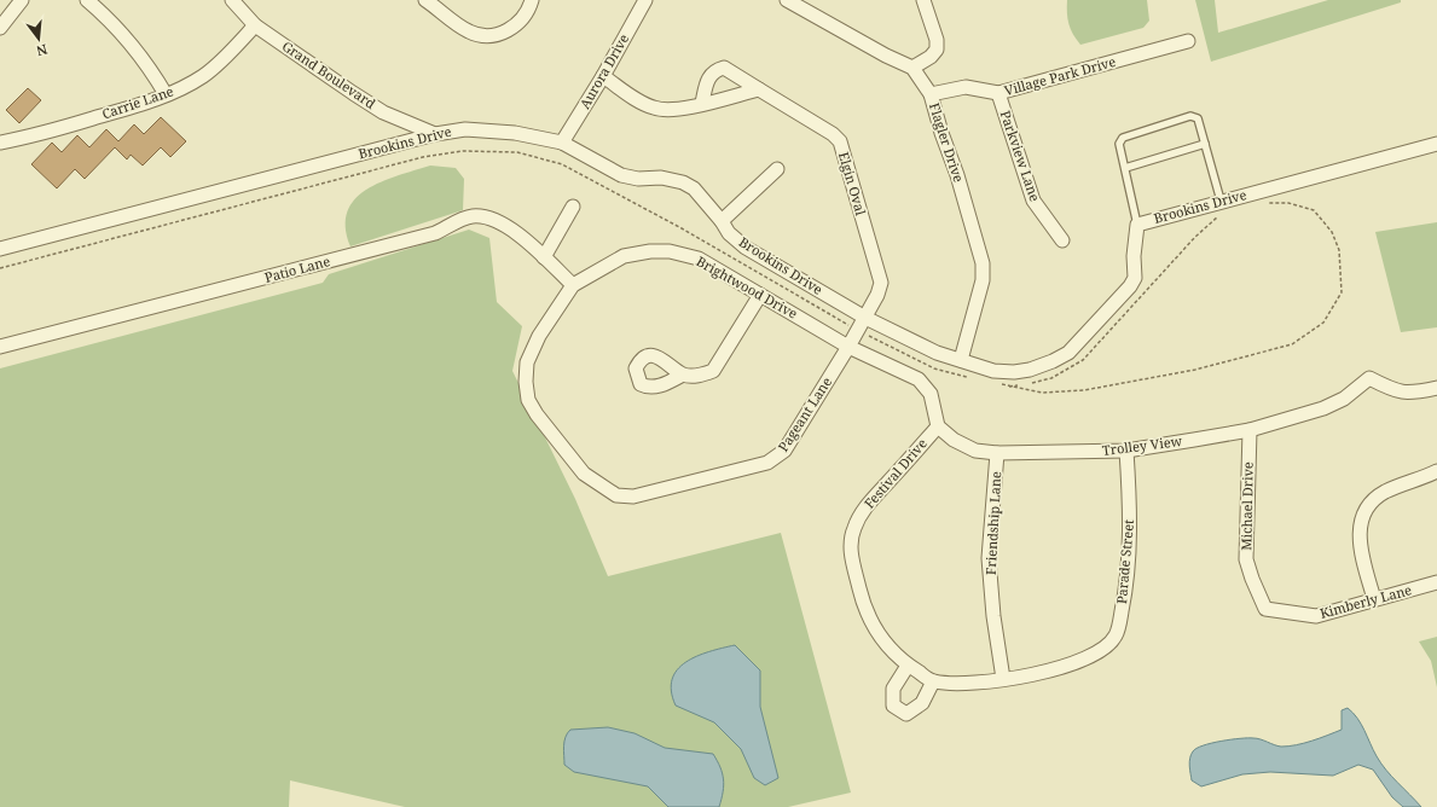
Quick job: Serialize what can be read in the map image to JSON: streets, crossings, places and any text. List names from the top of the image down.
{
  "streets": {
    "street": [
      "Aurora Drive",
      "Grand Boulevard",
      "Village Park Drive",
      "Carrie Lane",
      "Brookins Drive",
      "Flagler Drive",
      "Parkview Lane",
      "Elgin Oval",
      "Patio Lane",
      "Brightwood Drive",
      "Pageant Lane",
      "Trolley View",
      "Festival Drive",
      "Michael Drive",
      "Friendship Lane",
      "Parade Street",
      "Kimberly Lane"
    ]
  },
  "crossings": [
    ["Aurora Drive", "Brookins Drive"],
    ["Grand Boulevard", "Carrie Lane"],
    ["Grand Boulevard", "Brookins Drive"],
    ["Village Park Drive", "Flagler Drive"],
    ["Village Park Drive", "Parkview Lane"],
    ["Brookins Drive", "Flagler Drive"],
    ["Brookins Drive", "Elgin Oval"],
    ["Brookins Drive", "Pageant Lane"],
    ["Elgin Oval", "Pageant Lane"],
    ["Patio Lane", "Brightwood Drive"],
    ["Brightwood Drive", "Pageant Lane"],
    ["Trolley View", "Festival Drive"],
    ["Trolley View", "Michael Drive"],
    ["Trolley View", "Friendship Lane"],
    ["Trolley View", "Parade Street"],
    ["Festival Drive", "Friendship Lane"],
    ["Festival Drive", "Parade Street"],
    ["Michael Drive", "Kimberly Lane"],
    ["Friendship Lane", "Parade Street"]
  ],
  "north": "bottom"
}
